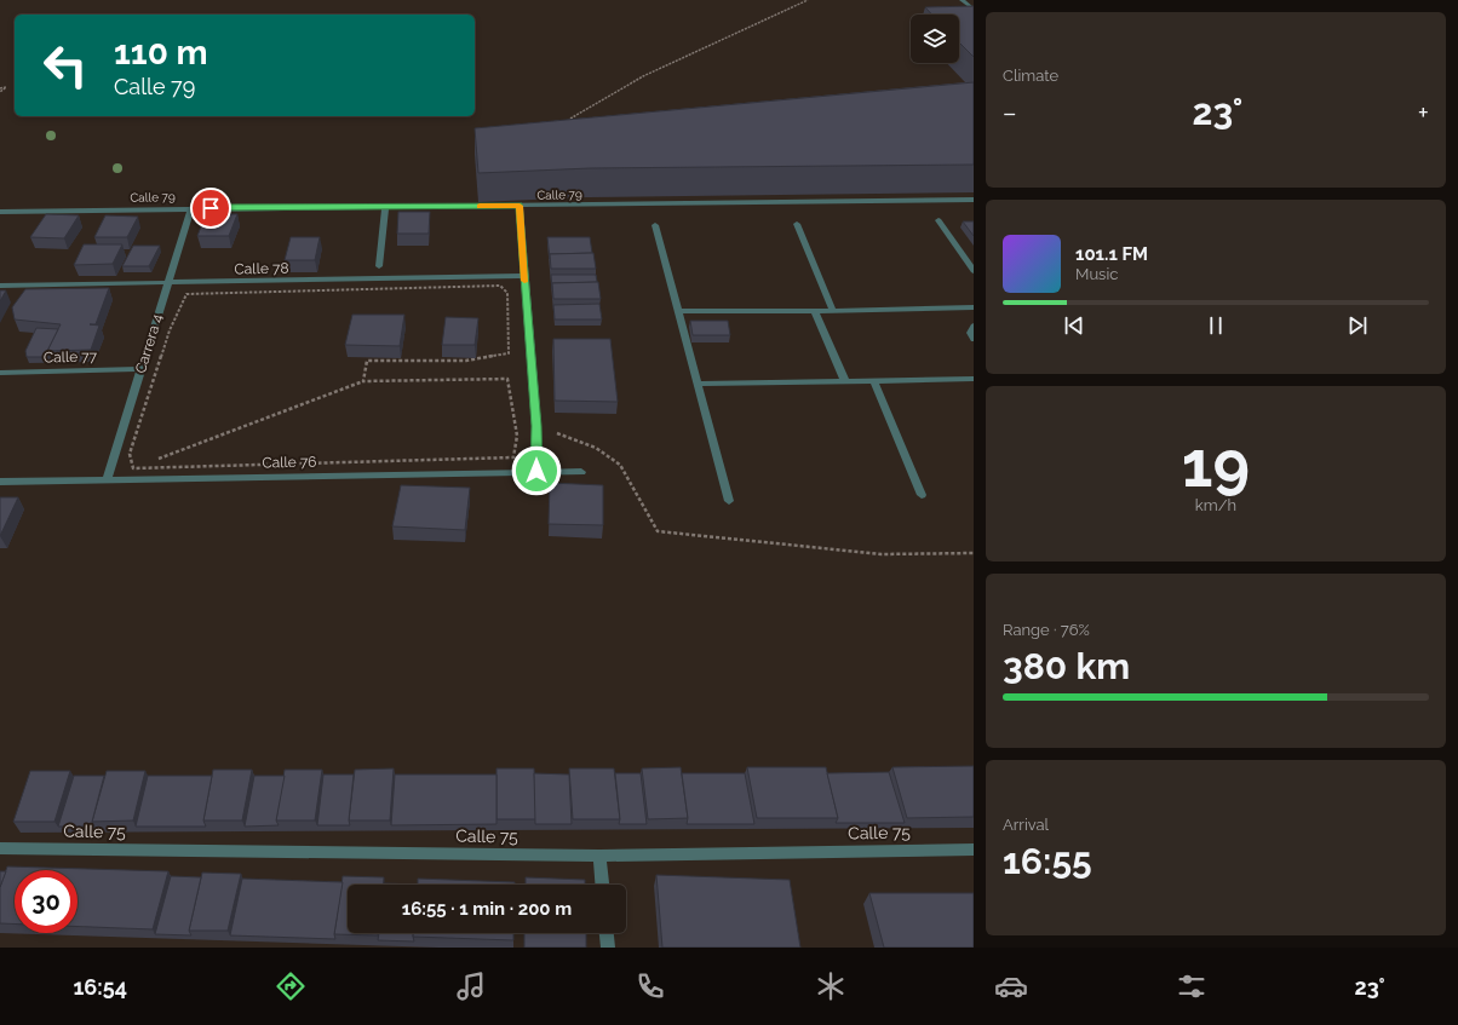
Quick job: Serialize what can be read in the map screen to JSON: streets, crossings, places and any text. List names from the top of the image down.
{
  "streets": {
    "street": [
      "Calle 79",
      "Calle 78",
      "Carrera 4",
      "Calle 77",
      "Calle 76",
      "Calle 75"
    ]
  },
  "crossings": [
    ["Calle 79", "Carrera 4"],
    ["Calle 78", "Carrera 4"],
    ["Carrera 4", "Calle 77"],
    ["Carrera 4", "Calle 76"]
  ],
  "page": {
    "tile": [
      "Climate",
      ["19", "km/h"],
      ["Range · 76%", "380 km"],
      ["Arrival", "16:55"]
    ],
    "turn": ["110 m", "Calle 79"],
    "heat": ["−", "23°", "+"],
    "song": ["101.1 FM", "Music"],
    "limit": "30",
    "trip": "16:55 · 1 min · 200 m",
    "tabs": ["16:54", "23°"]
  }
}
